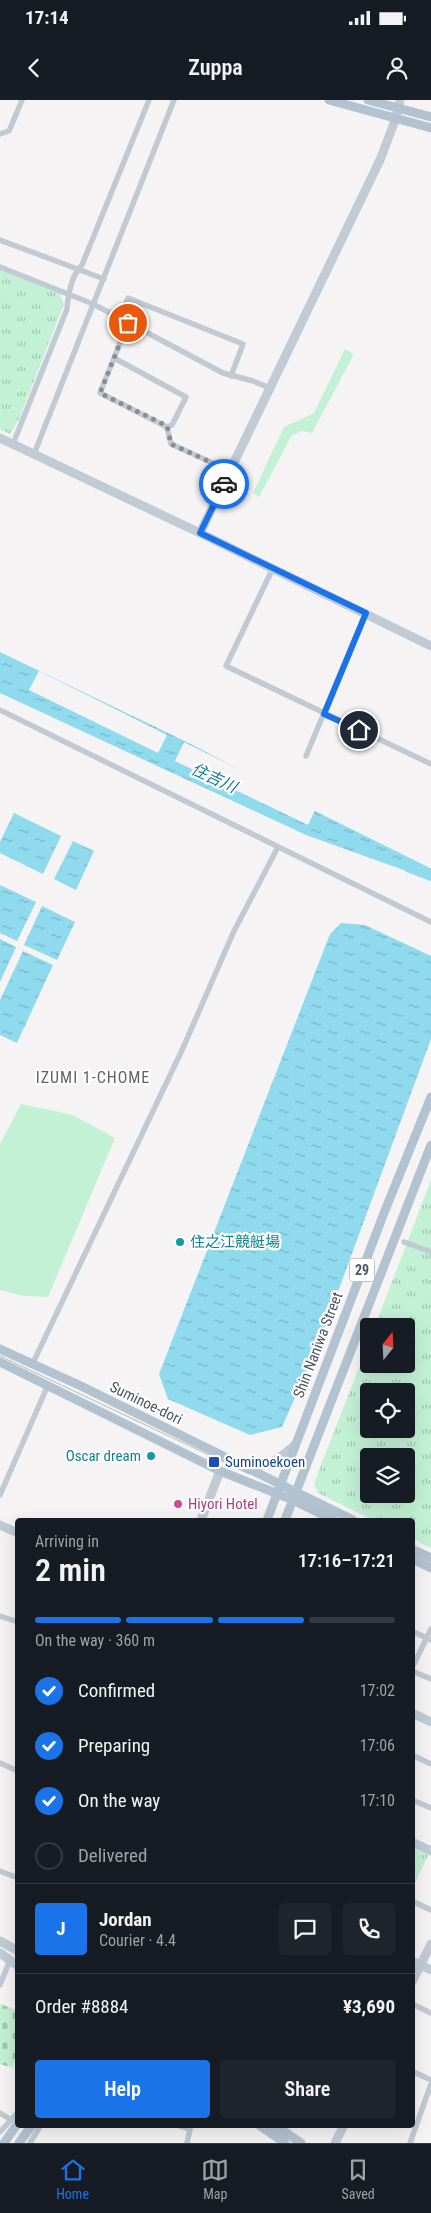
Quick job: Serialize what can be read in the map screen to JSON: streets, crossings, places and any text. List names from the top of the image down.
{
  "streets": {
    "main road": ["29", "Shin Naniwa Street", "Suminoe-dori"]
  },
  "crossings": [
    ["29", "Suminoe-dori"],
    ["Shin Naniwa Street", "Suminoe-dori"]
  ],
  "districts": ["IZUMI 1-CHOME"],
  "water": ["住吉川"],
  "places": {
    "other": ["住之江競艇場", "Oscar dream", "Hiyori Hotel"],
    "transit": ["Suminoekoen"]
  },
  "north": "top",
  "page": {
    "status": "17:14",
    "header": "Zuppa",
    "heading": ["2 min", "Arriving in", "17:16–17:21"],
    "panel": [
      "Jordan",
      "Courier · 4.4",
      "Order #8884",
      "¥3,690"
    ],
    "bar": "On the way · 360 m",
    "list": [
      ["Confirmed", "17:02"],
      ["Preparing", "17:06"],
      ["On the way", "17:10"],
      "Delivered"
    ],
    "round": "J",
    "buttons": ["Help", "Share"],
    "tabs": ["Home", "Map", "Saved"]
  }
}
